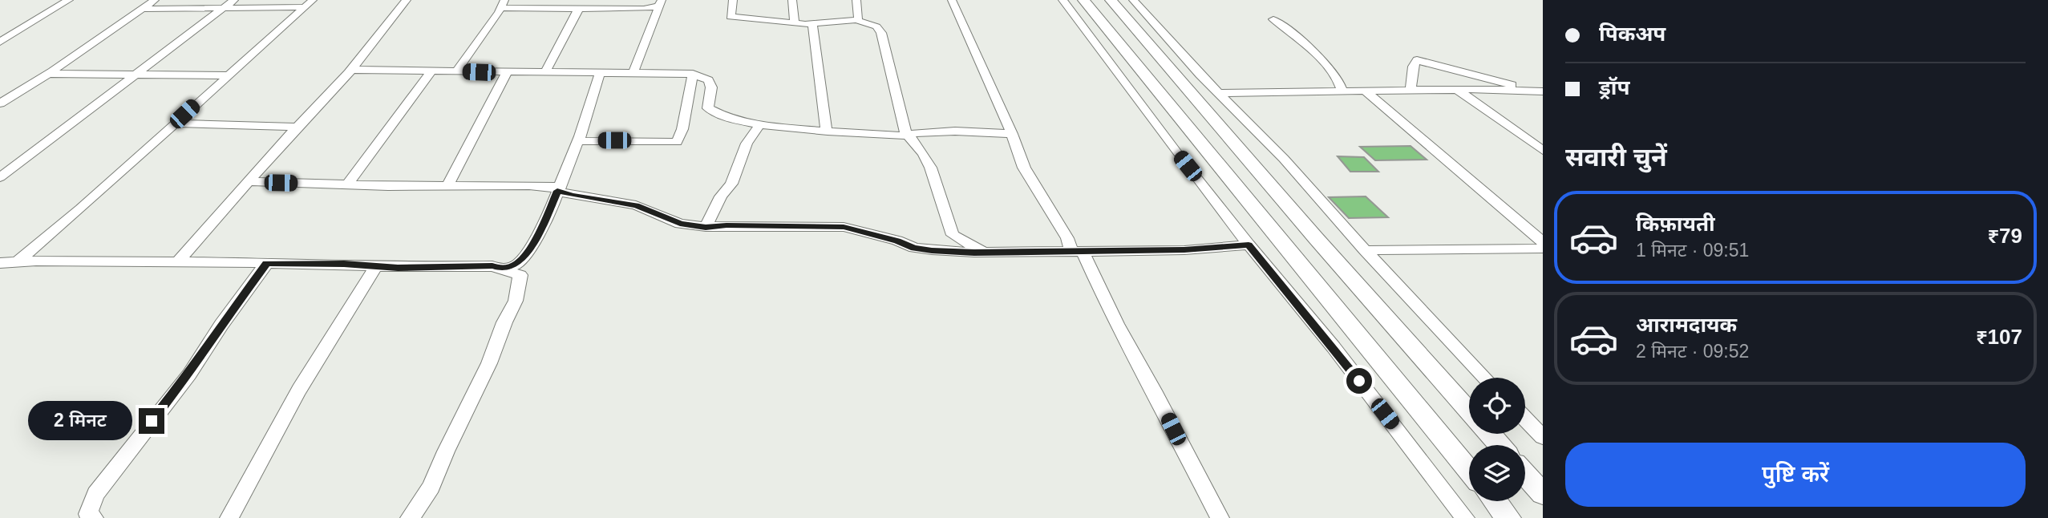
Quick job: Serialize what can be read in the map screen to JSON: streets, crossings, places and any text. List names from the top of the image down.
{
  "page": {
    "banner": ["पिकअप", "ड्रॉप"],
    "heading": "सवारी चुनें",
    "list": [
      {
        "name": "किफ़ायती",
        "note": "1 मिनट · 09:51",
        "value": "₹79"
      },
      {
        "name": "आरामदायक",
        "note": "2 मिनट · 09:52",
        "value": "₹107"
      }
    ],
    "bubble": "2 मिनट",
    "buttons": "पुष्टि करें"
  }
}
